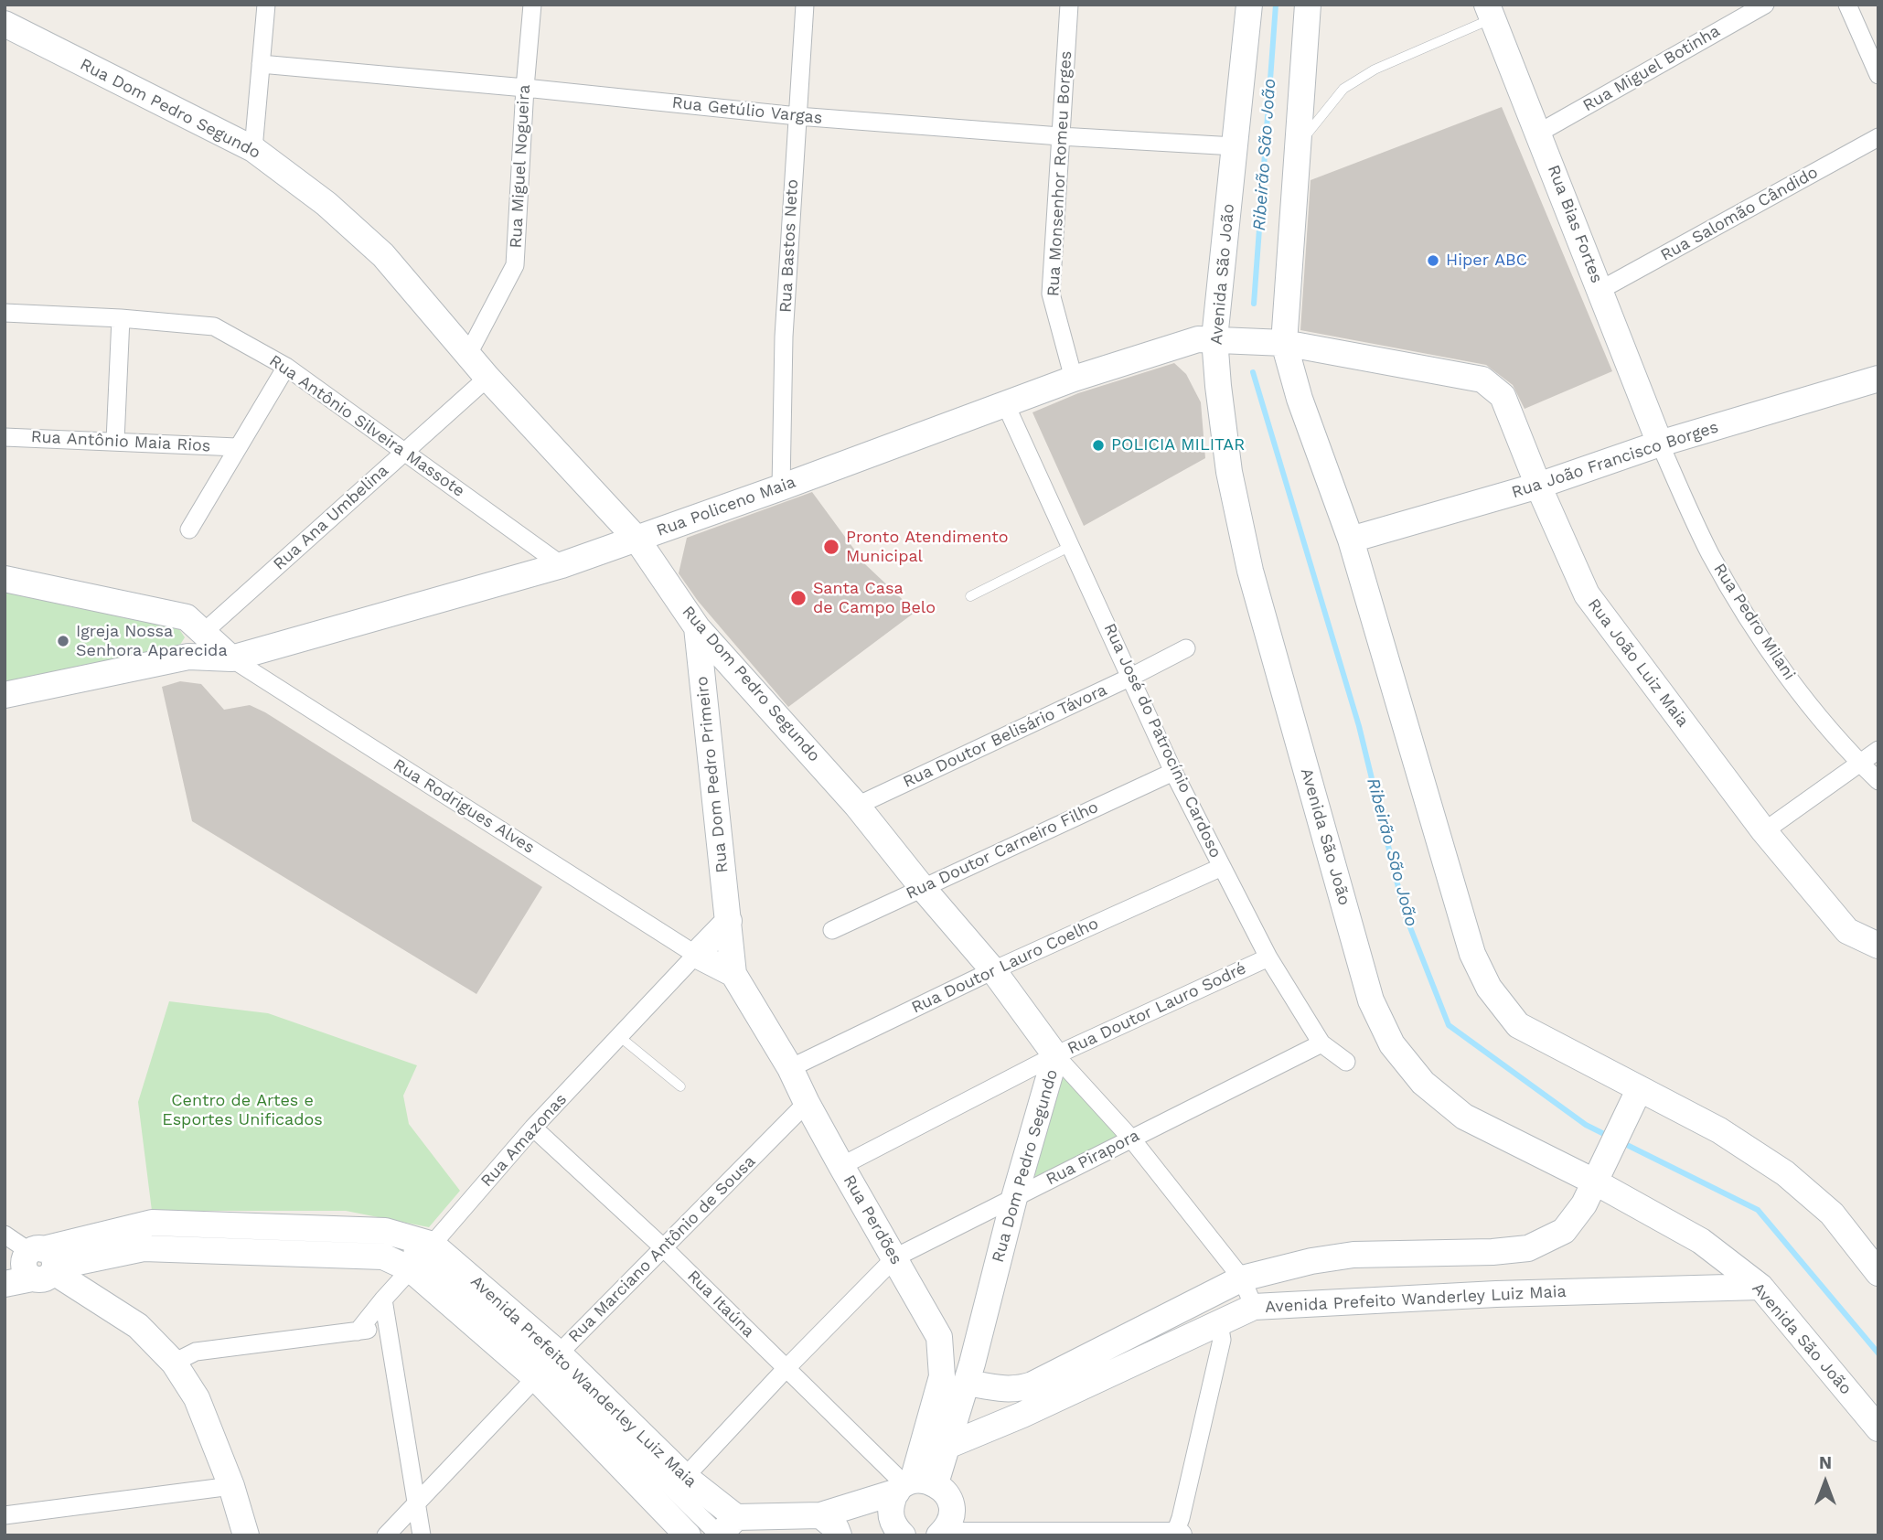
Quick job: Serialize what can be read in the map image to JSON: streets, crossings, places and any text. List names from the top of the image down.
{
  "streets": {
    "street": [
      "Rua Miguel Botinha",
      "Rua Dom Pedro Segundo",
      "Rua Getúlio Vargas",
      "Rua Miguel Nogueira",
      "Rua Monsenhor Romeu Borges",
      "Rua Salomão Cândido",
      "Rua Bias Fortes",
      "Rua Bastos Neto",
      "Avenida São João",
      "Rua Antônio Silveira Massote",
      "Rua Antônio Maia Rios",
      "Rua João Francisco Borges",
      "Rua Policeno Maia",
      "Rua Ana Umbelina",
      "Rua Pedro Milani",
      "Rua João Luiz Maia",
      "Rua Doutor Belisário Távora",
      "Rua José do Patrocínio Cardoso",
      "Rua Dom Pedro Primeiro",
      "Rua Rodrigues Alves",
      "Rua Doutor Carneiro Filho",
      "Rua Doutor Lauro Coelho",
      "Rua Doutor Lauro Sodré",
      "Rua Amazonas",
      "Rua Pirapora",
      "Rua Perdões",
      "Rua Marciano Antônio de Sousa",
      "Avenida Prefeito Wanderley Luiz Maia",
      "Rua Itaúna"
    ]
  },
  "crossings": [
    ["Rua Miguel Botinha", "Rua Bias Fortes"],
    ["Rua Dom Pedro Segundo", "Rua Miguel Nogueira"],
    ["Rua Dom Pedro Segundo", "Rua Policeno Maia"],
    ["Rua Dom Pedro Segundo", "Rua Ana Umbelina"],
    ["Rua Dom Pedro Segundo", "Rua Doutor Belisário Távora"],
    ["Rua Dom Pedro Segundo", "Rua Dom Pedro Primeiro"],
    ["Rua Dom Pedro Segundo", "Rua Doutor Carneiro Filho"],
    ["Rua Dom Pedro Segundo", "Rua Doutor Lauro Coelho"],
    ["Rua Dom Pedro Segundo", "Rua Doutor Lauro Sodré"],
    ["Rua Dom Pedro Segundo", "Rua Pirapora"],
    ["Rua Dom Pedro Segundo", "Rua Perdões"],
    ["Rua Dom Pedro Segundo", "Avenida Prefeito Wanderley Luiz Maia"],
    ["Rua Dom Pedro Segundo", "Rua Itaúna"],
    ["Rua Getúlio Vargas", "Rua Miguel Nogueira"],
    ["Rua Getúlio Vargas", "Rua Monsenhor Romeu Borges"],
    ["Rua Getúlio Vargas", "Rua Bastos Neto"],
    ["Rua Getúlio Vargas", "Avenida São João"],
    ["Rua Monsenhor Romeu Borges", "Rua Policeno Maia"],
    ["Rua Salomão Cândido", "Rua Bias Fortes"],
    ["Rua Bias Fortes", "Rua João Francisco Borges"],
    ["Rua Bias Fortes", "Rua Pedro Milani"],
    ["Rua Bastos Neto", "Rua Policeno Maia"],
    ["Avenida São João", "Rua Policeno Maia"],
    ["Avenida São João", "Avenida Prefeito Wanderley Luiz Maia"],
    ["Rua Antônio Silveira Massote", "Rua Policeno Maia"],
    ["Rua Antônio Silveira Massote", "Rua Ana Umbelina"],
    ["Rua João Francisco Borges", "Rua Pedro Milani"],
    ["Rua João Francisco Borges", "Rua João Luiz Maia"],
    ["Rua Policeno Maia", "Rua João Luiz Maia"],
    ["Rua Policeno Maia", "Rua José do Patrocínio Cardoso"],
    ["Rua Policeno Maia", "Rua Rodrigues Alves"],
    ["Rua Doutor Belisário Távora", "Rua José do Patrocínio Cardoso"],
    ["Rua José do Patrocínio Cardoso", "Rua Doutor Carneiro Filho"],
    ["Rua José do Patrocínio Cardoso", "Rua Doutor Lauro Coelho"],
    ["Rua José do Patrocínio Cardoso", "Rua Doutor Lauro Sodré"],
    ["Rua José do Patrocínio Cardoso", "Rua Pirapora"],
    ["Rua Dom Pedro Primeiro", "Rua Perdões"],
    ["Rua Rodrigues Alves", "Rua Amazonas"],
    ["Rua Doutor Lauro Coelho", "Rua Perdões"],
    ["Rua Doutor Lauro Sodré", "Rua Perdões"],
    ["Rua Amazonas", "Avenida Prefeito Wanderley Luiz Maia"],
    ["Rua Amazonas", "Rua Itaúna"],
    ["Rua Pirapora", "Rua Perdões"],
    ["Rua Pirapora", "Avenida Prefeito Wanderley Luiz Maia"],
    ["Rua Pirapora", "Rua Itaúna"],
    ["Rua Perdões", "Rua Marciano Antônio de Sousa"],
    ["Rua Perdões", "Rua Itaúna"],
    ["Rua Marciano Antônio de Sousa", "Avenida Prefeito Wanderley Luiz Maia"],
    ["Rua Marciano Antônio de Sousa", "Rua Itaúna"]
  ],
  "water": ["Ribeirão São João"],
  "parks": ["Centro de Artes e Esportes Unificados"],
  "places": [
    "Hiper ABC",
    "POLICIA MILITAR",
    "Pronto Atendimento Municipal",
    "Santa Casa de Campo Belo",
    "Igreja Nossa Senhora Aparecida"
  ],
  "north": "top"
}
